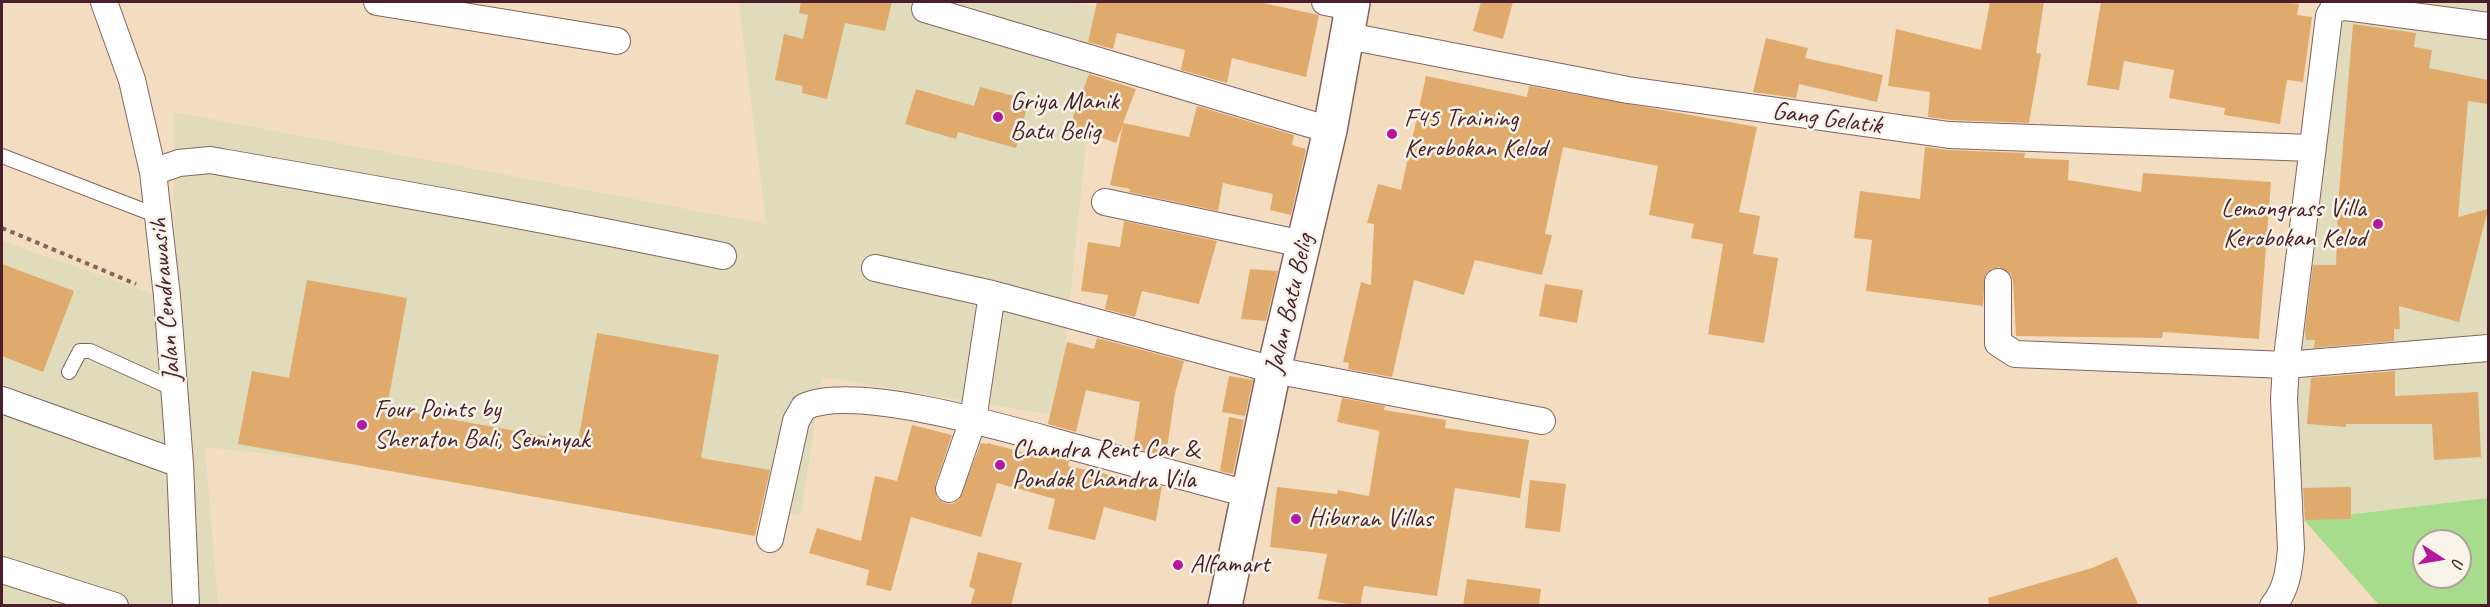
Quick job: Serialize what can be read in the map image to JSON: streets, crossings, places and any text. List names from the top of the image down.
{
  "streets": {
    "street": ["Gang Gelatik", "Jalan Cendrawasih", "Jalan Batu Belig"]
  },
  "crossings": [
    ["Gang Gelatik", "Jalan Batu Belig"]
  ],
  "places": [
    "Griya Manik Batu Belig",
    "F45 Training Kerobokan Kelod",
    "Lemongrass Villa Kerobokan Kelod",
    "Four Points by Sheraton Bali, Seminyak",
    "Chandra Rent Car & Pondok Chandra Vila",
    "Hiburan Villas",
    "Alfamart"
  ],
  "north": "right"
}
